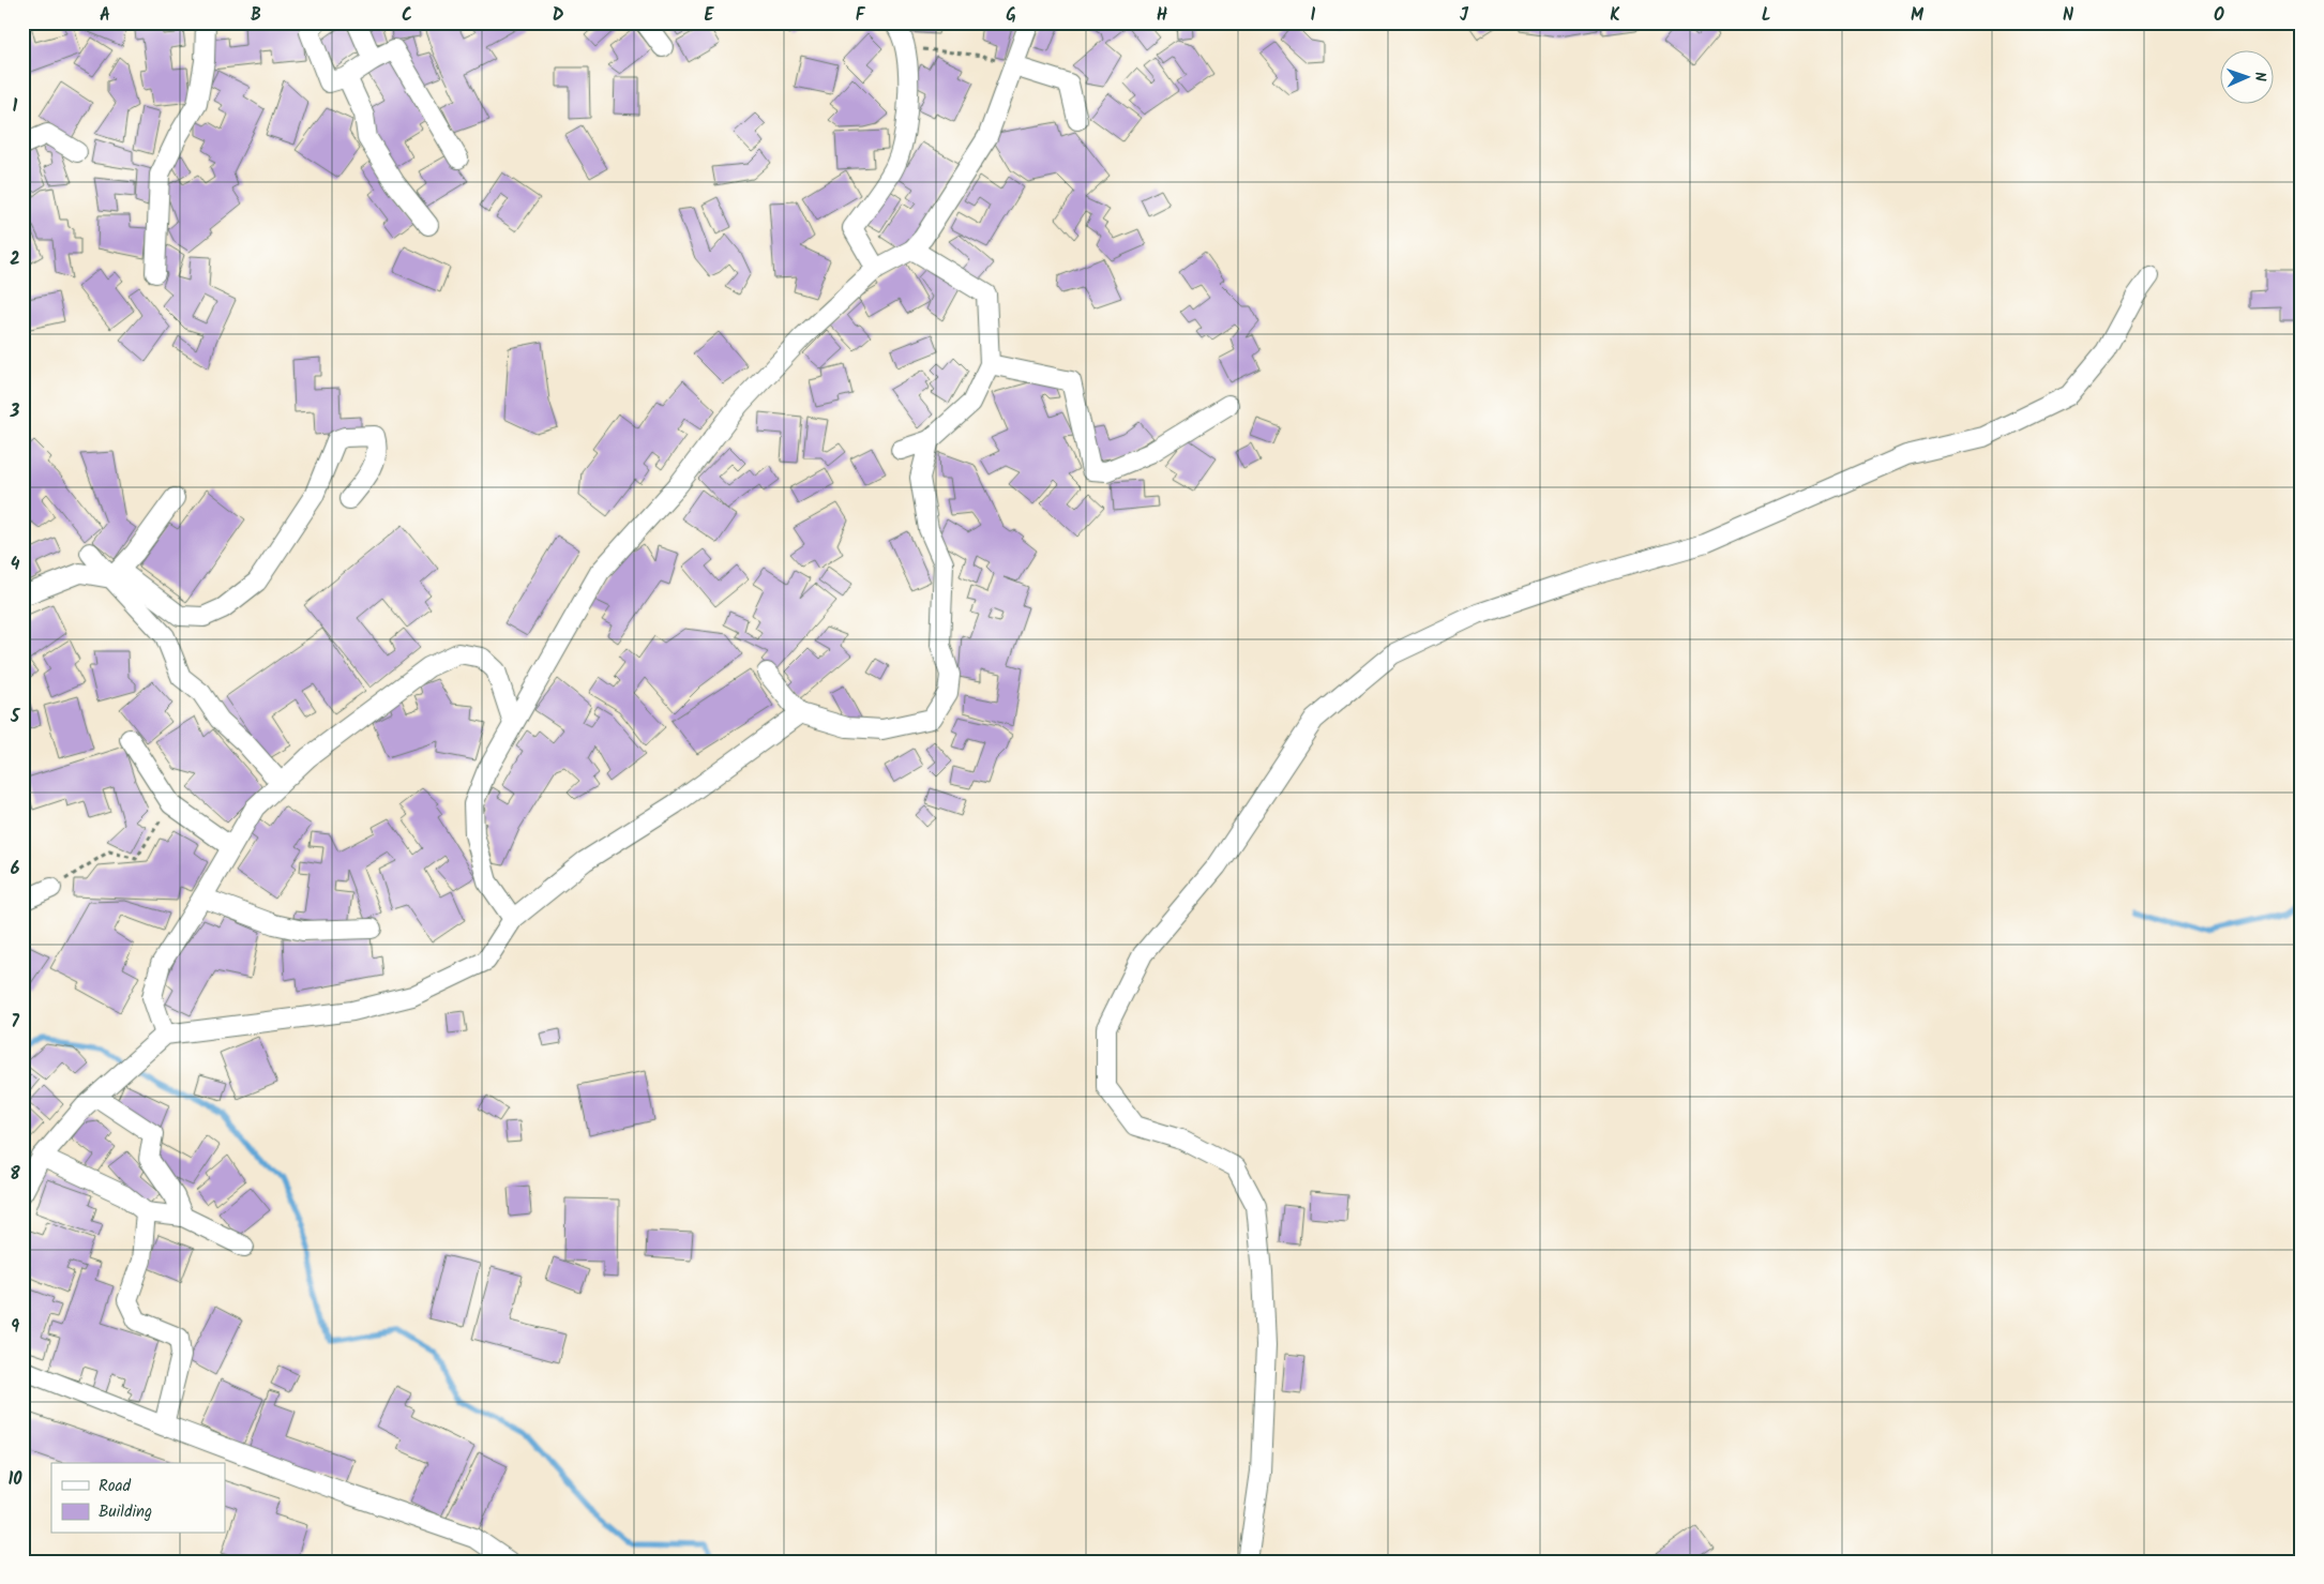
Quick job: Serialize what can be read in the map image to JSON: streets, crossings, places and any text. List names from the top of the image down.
{
  "legend": ["Road", "Building"],
  "north": "right",
  "grid": {
    "columns": [
      "A",
      "B",
      "C",
      "D",
      "E",
      "F",
      "G",
      "H",
      "I",
      "J",
      "K",
      "L",
      "M",
      "N",
      "O"
    ],
    "rows": [
      "1",
      "2",
      "3",
      "4",
      "5",
      "6",
      "7",
      "8",
      "9",
      "10"
    ]
  }
}
